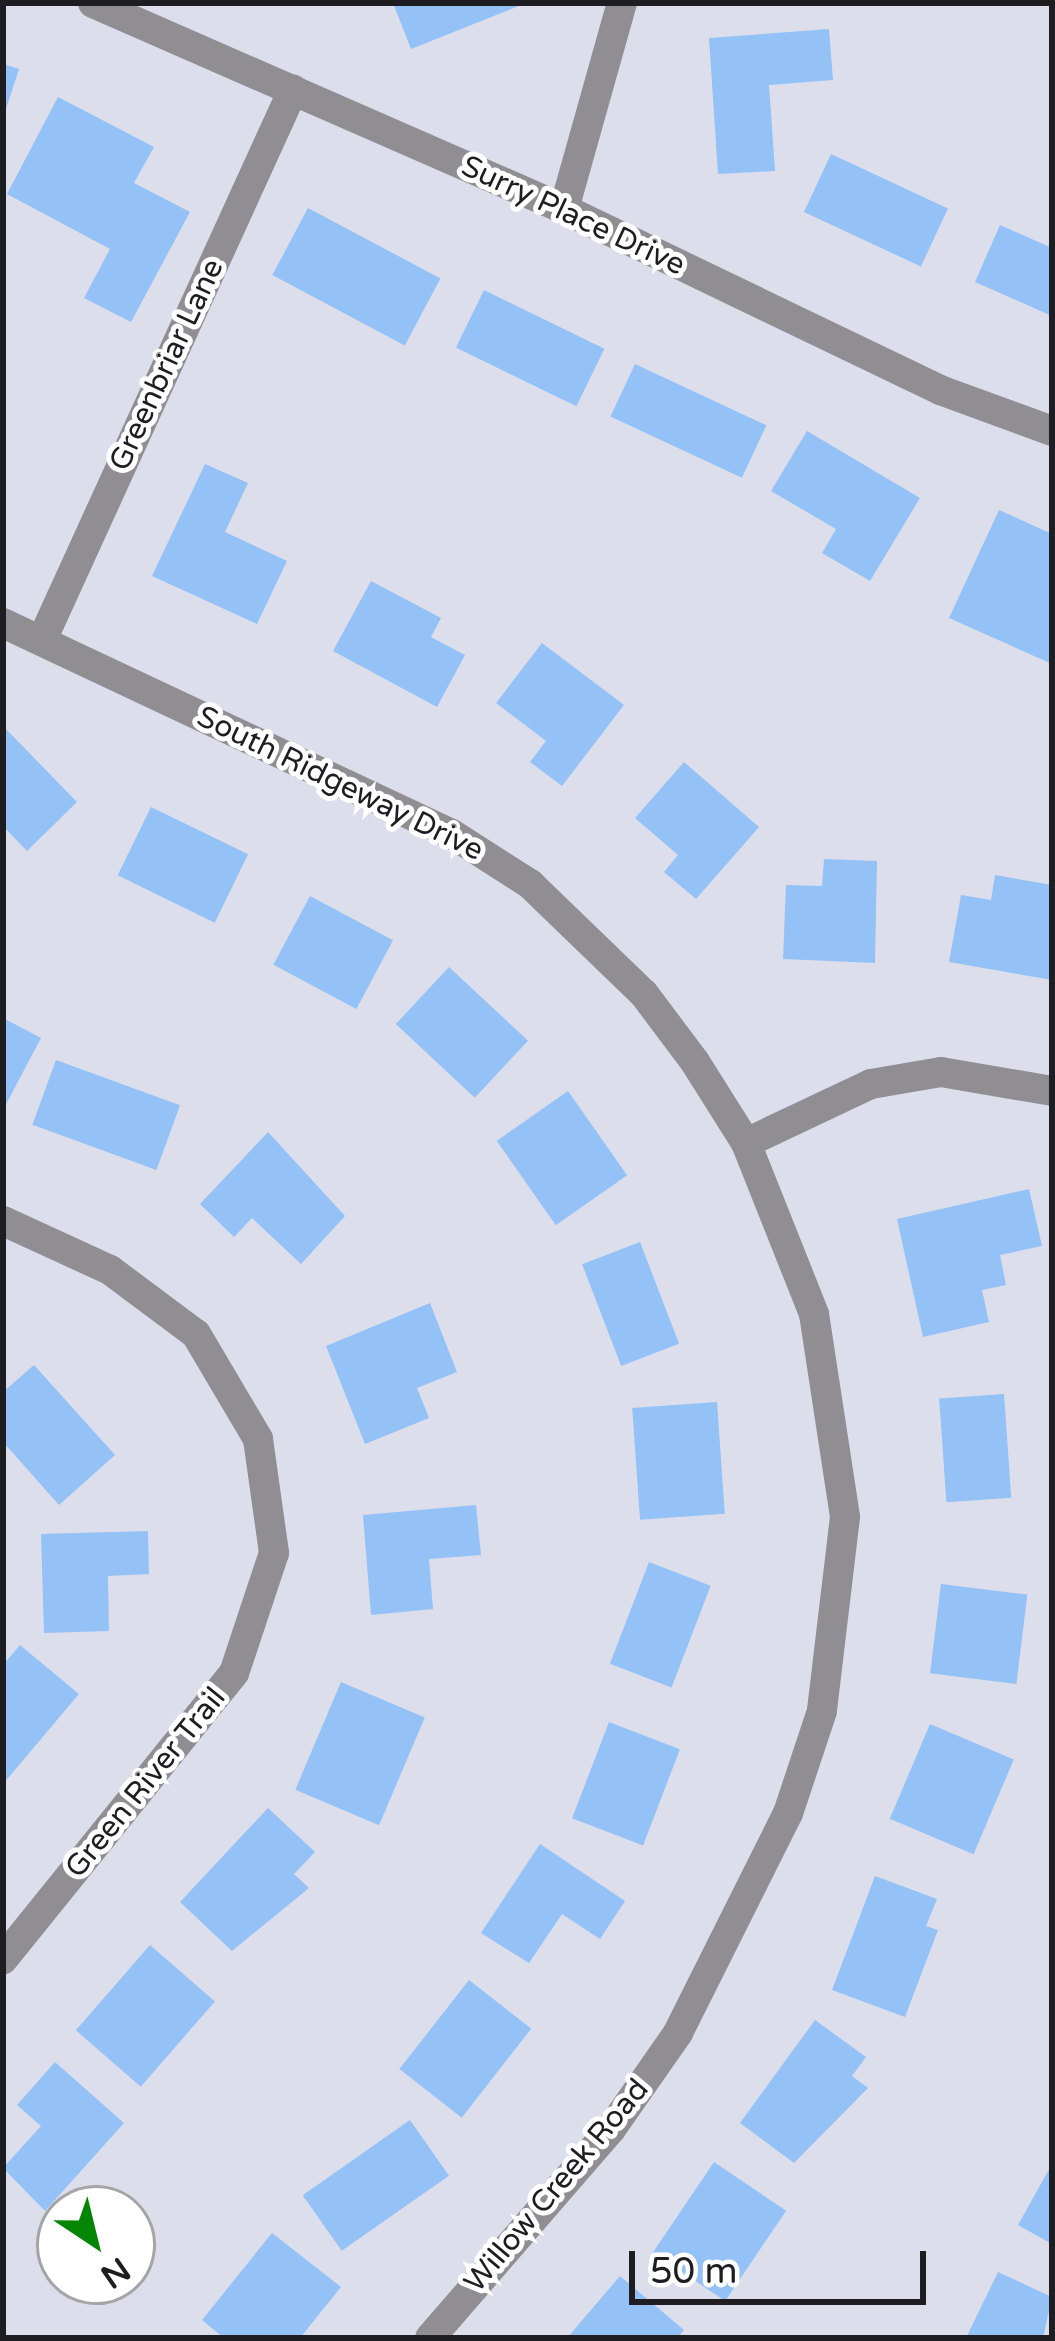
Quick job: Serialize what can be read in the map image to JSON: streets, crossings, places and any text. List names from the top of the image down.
{
  "streets": {
    "street": [
      "Surry Place Drive",
      "Greenbriar Lane",
      "South Ridgeway Drive",
      "Green River Trail",
      "Willow Creek Road"
    ]
  },
  "crossings": [
    ["Surry Place Drive", "Greenbriar Lane"],
    ["Greenbriar Lane", "South Ridgeway Drive"],
    ["South Ridgeway Drive", "Willow Creek Road"]
  ],
  "scale_bar": "50 m",
  "north": "bottom right"
}
